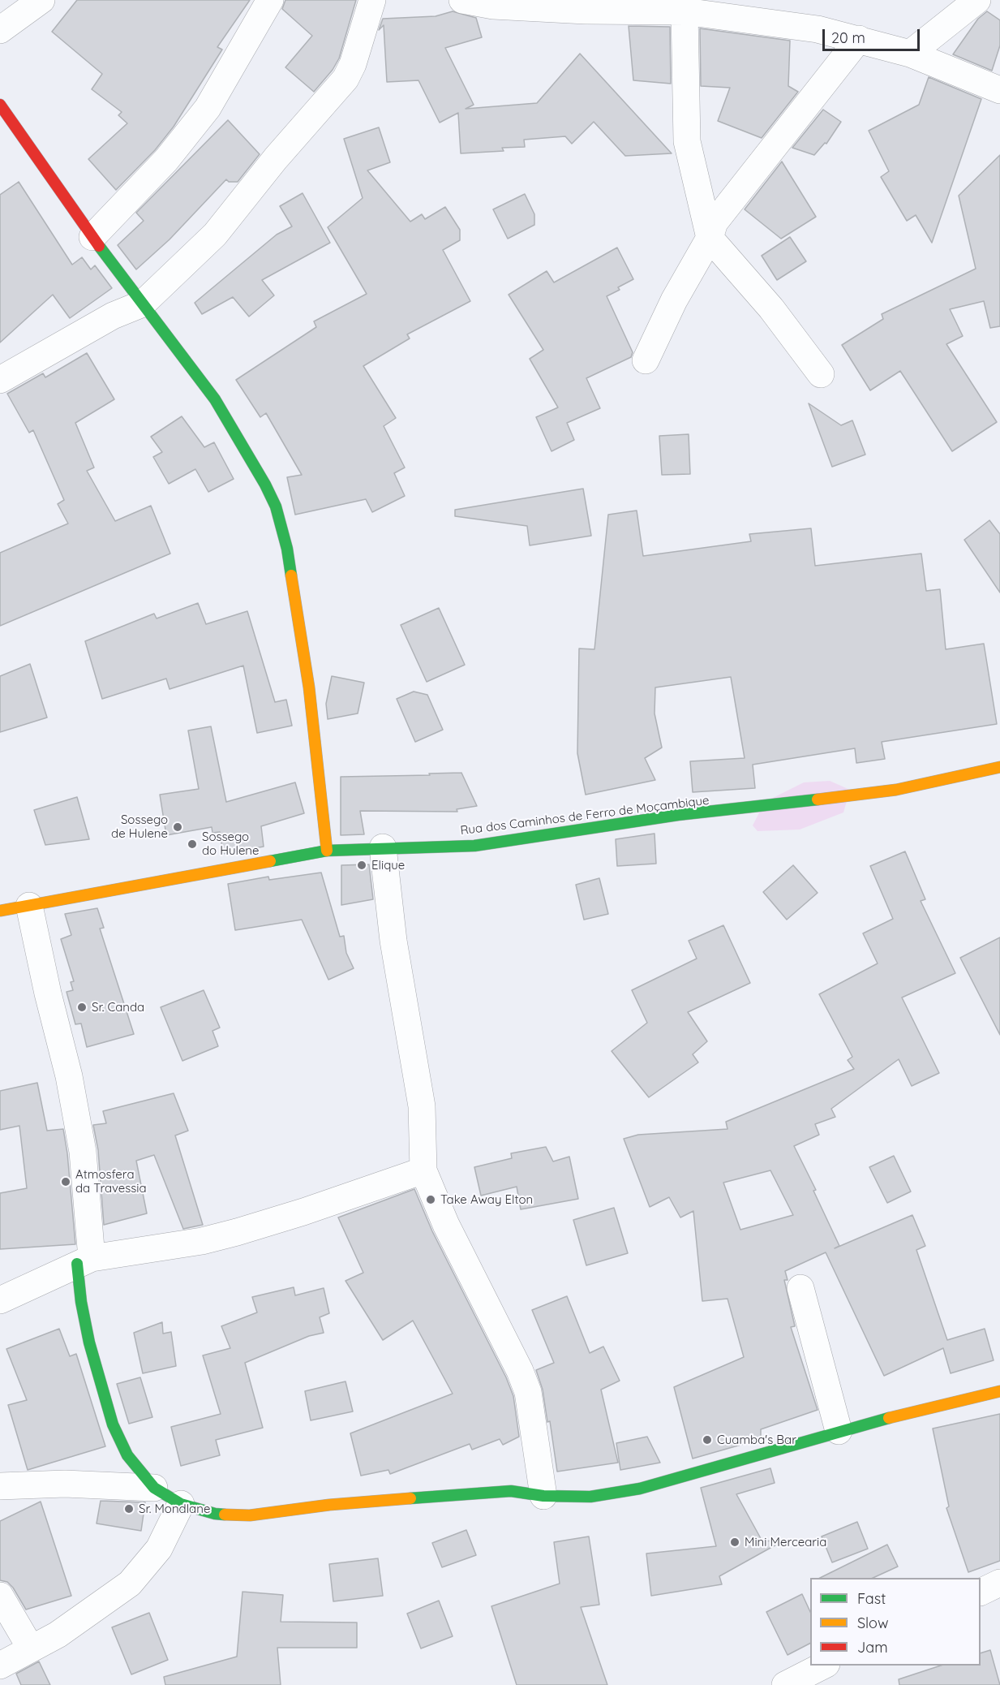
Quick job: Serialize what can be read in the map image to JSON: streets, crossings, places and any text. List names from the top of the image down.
{
  "streets": {
    "street": ["Rua dos Caminhos de Ferro de Moçambique"]
  },
  "places": [
    "Sossego de Hulene",
    "Sossego do Hulene",
    "Elique",
    "Sr. Canda",
    "Atmosfera da Travessia",
    "Take Away Elton",
    "Cuamba's Bar",
    "Sr. Mondlane",
    "Mini Mercearia"
  ],
  "legend": ["Fast", "Slow", "Jam"],
  "scale_bar": "20 m"
}
